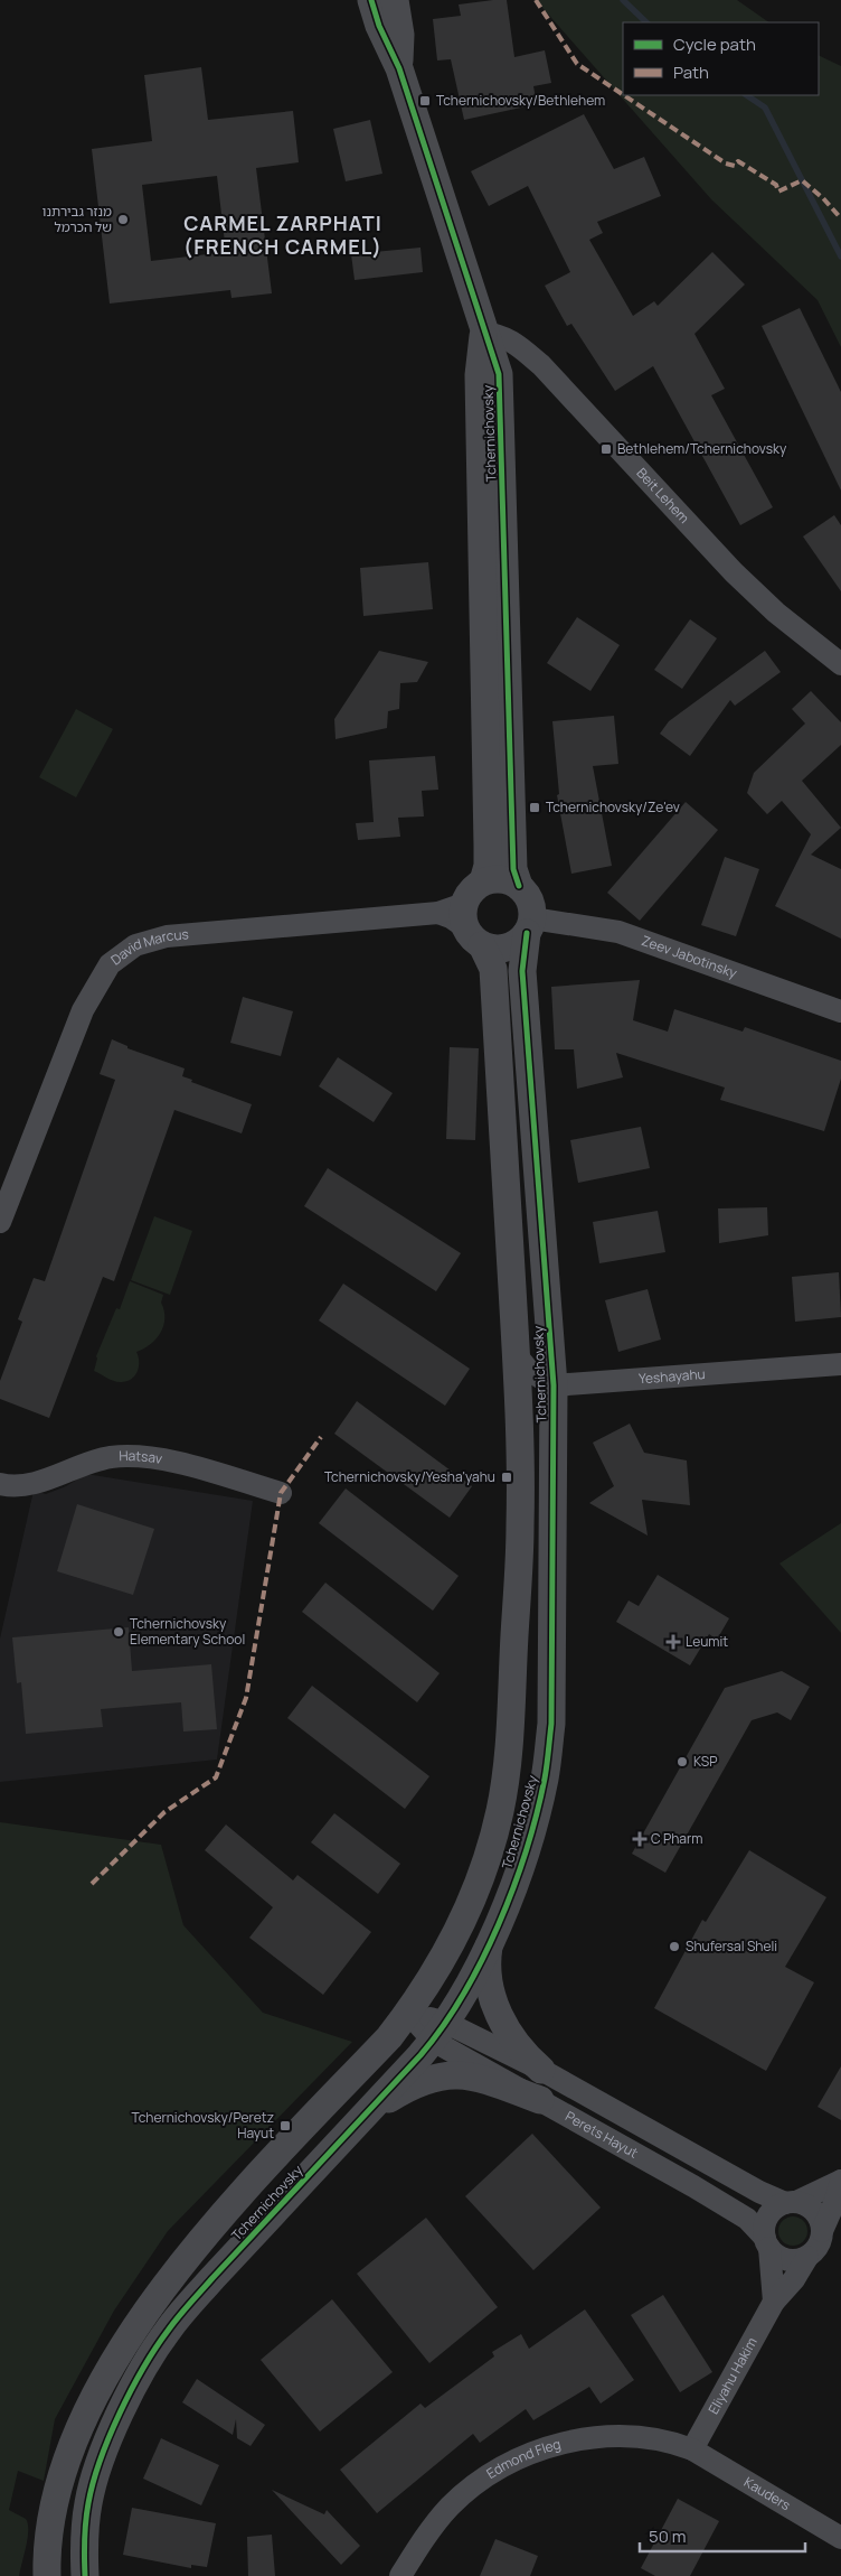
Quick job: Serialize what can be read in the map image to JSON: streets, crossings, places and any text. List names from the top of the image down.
{
  "streets": {
    "street": [
      "Tchernichovsky",
      "Beit Lehem",
      "David Marcus",
      "Zeev Jabotinsky",
      "Yeshayahu",
      "Hatsav",
      "Perets Hayut",
      "Eliyahu Hakim",
      "Edmond Fleg",
      "Kauders"
    ]
  },
  "crossings": [
    ["Tchernichovsky", "Beit Lehem"],
    ["Tchernichovsky", "David Marcus"],
    ["Tchernichovsky", "Zeev Jabotinsky"],
    ["Tchernichovsky", "Yeshayahu"],
    ["Tchernichovsky", "Perets Hayut"],
    ["David Marcus", "Zeev Jabotinsky"],
    ["Perets Hayut", "Eliyahu Hakim"],
    ["Eliyahu Hakim", "Edmond Fleg"],
    ["Eliyahu Hakim", "Kauders"],
    ["Edmond Fleg", "Kauders"]
  ],
  "districts": ["CARMEL ZARPHATI (FRENCH CARMEL)"],
  "places": {
    "transit": [
      "Tchernichovsky/Bethlehem",
      "Bethlehem/Tchernichovsky",
      "Tchernichovsky/Ze'ev",
      "Tchernichovsky/Yesha'yahu",
      "Tchernichovsky/Peretz Hayut"
    ],
    "other": [
      "מנזר גבירתנו של הכרמל",
      "Tchernichovsky Elementary School",
      "KSP",
      "Shufersal Sheli"
    ],
    "health": ["Leumit", "C Pharm"]
  },
  "legend": ["Cycle path", "Path"],
  "scale_bar": "50 m"
}
